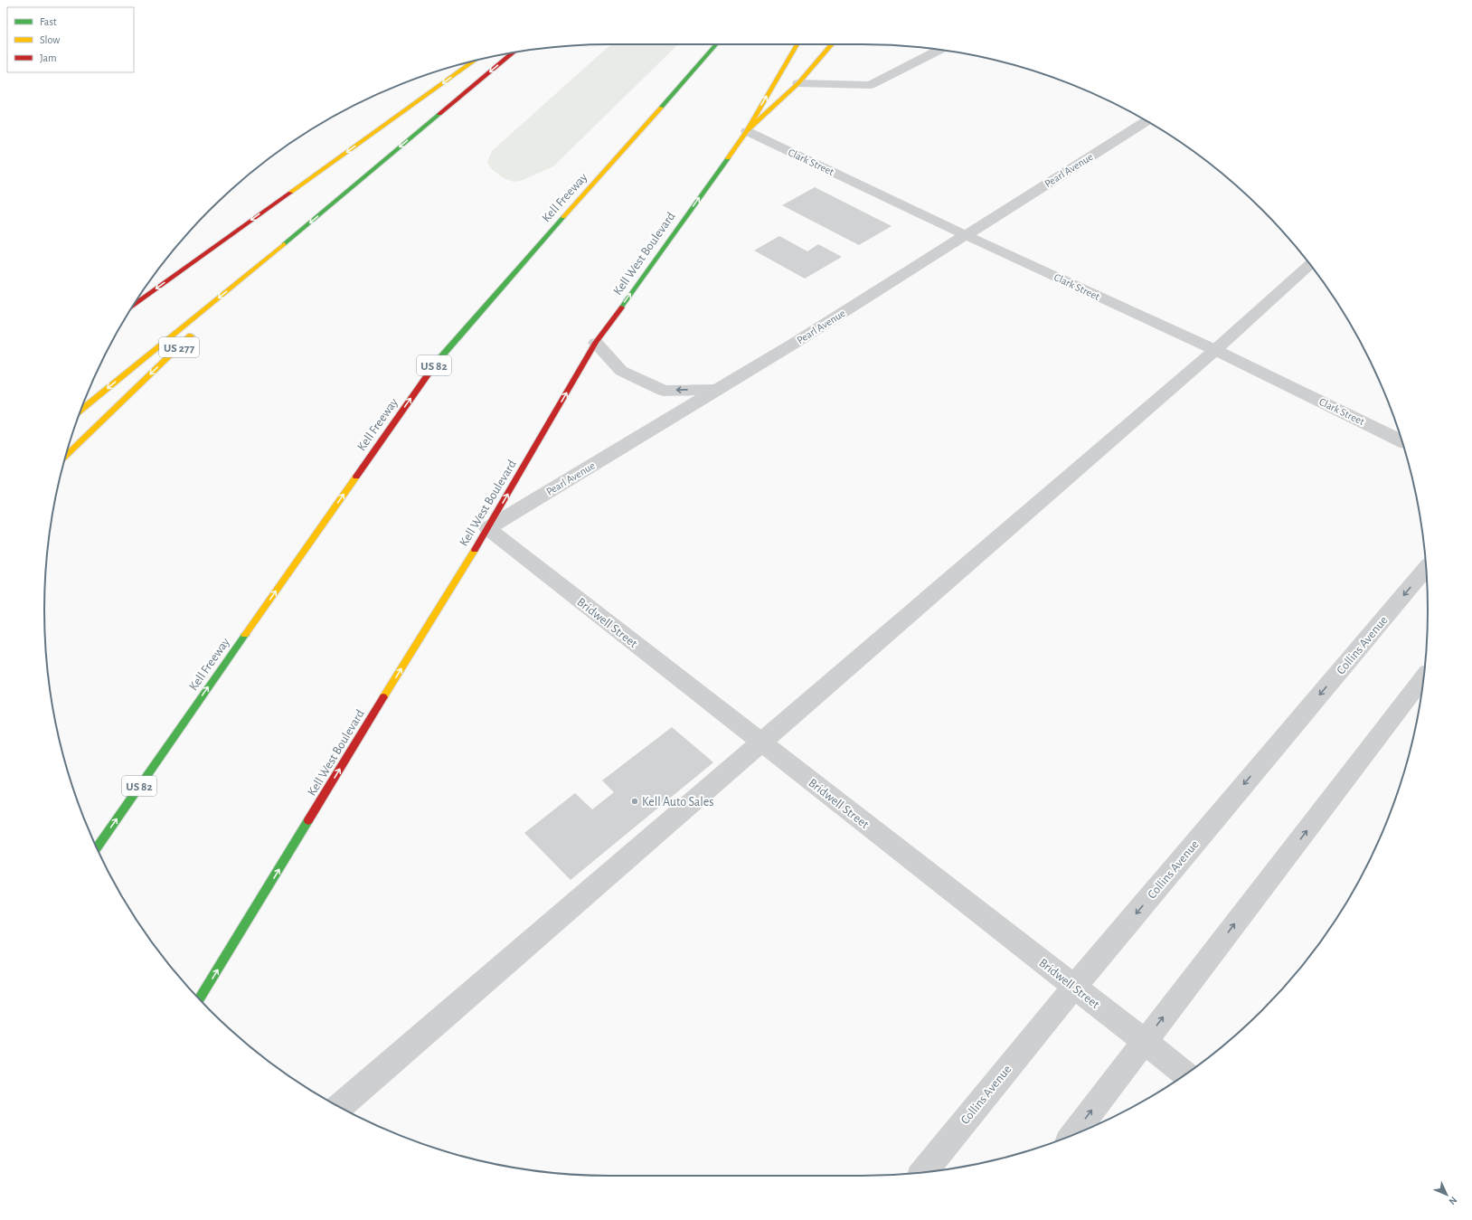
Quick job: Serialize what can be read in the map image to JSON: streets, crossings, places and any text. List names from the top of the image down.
{
  "streets": {
    "main road": [
      "Kell Freeway",
      "Kell West Boulevard",
      "US 277",
      "US 82"
    ],
    "street": [
      "Clark Street",
      "Pearl Avenue",
      "Bridwell Street",
      "Collins Avenue"
    ]
  },
  "crossings": [
    ["Clark Street", "Pearl Avenue"],
    ["Clark Street", "Kell West Boulevard"],
    ["Pearl Avenue", "Kell West Boulevard"],
    ["Pearl Avenue", "Bridwell Street"],
    ["Kell West Boulevard", "Bridwell Street"],
    ["Bridwell Street", "Collins Avenue"]
  ],
  "one_way": ["Kell Freeway", "Kell West Boulevard"],
  "places": ["Kell Auto Sales"],
  "legend": ["Fast", "Slow", "Jam"],
  "north": "bottom right"
}
